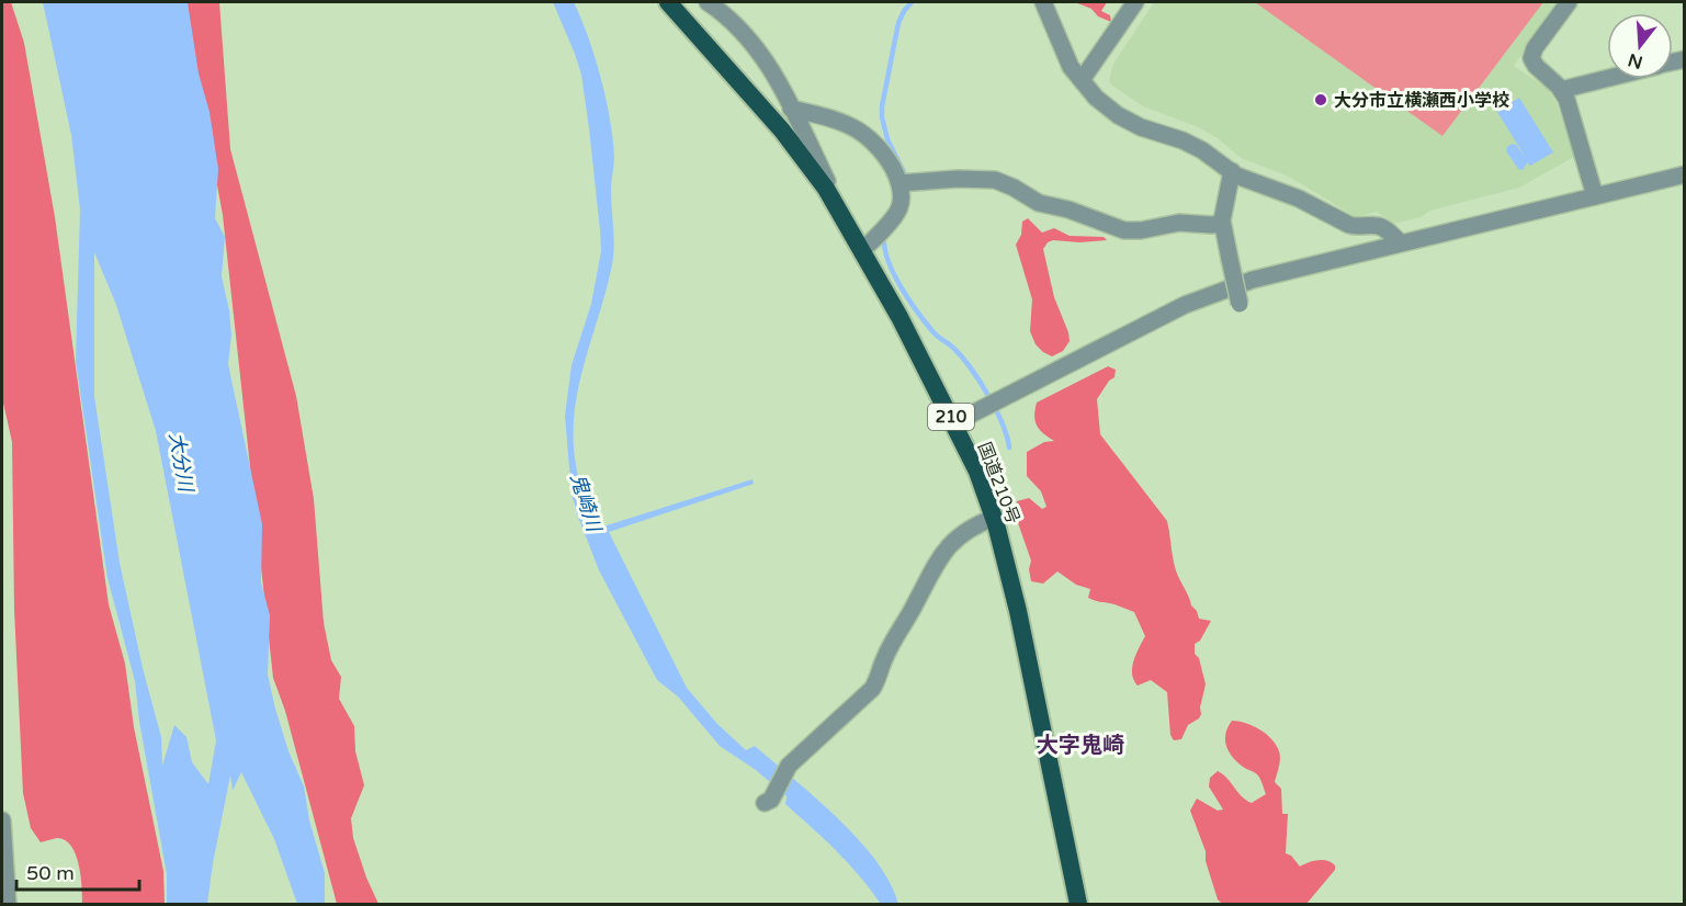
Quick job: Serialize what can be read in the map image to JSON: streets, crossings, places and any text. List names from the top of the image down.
{
  "streets": {
    "highway": ["210", "国道210号"]
  },
  "districts": ["大字鬼崎"],
  "water": ["大分川", "鬼崎川"],
  "places": ["大分市立横瀬西小学校"],
  "scale_bar": "50 m",
  "north": "bottom"
}
